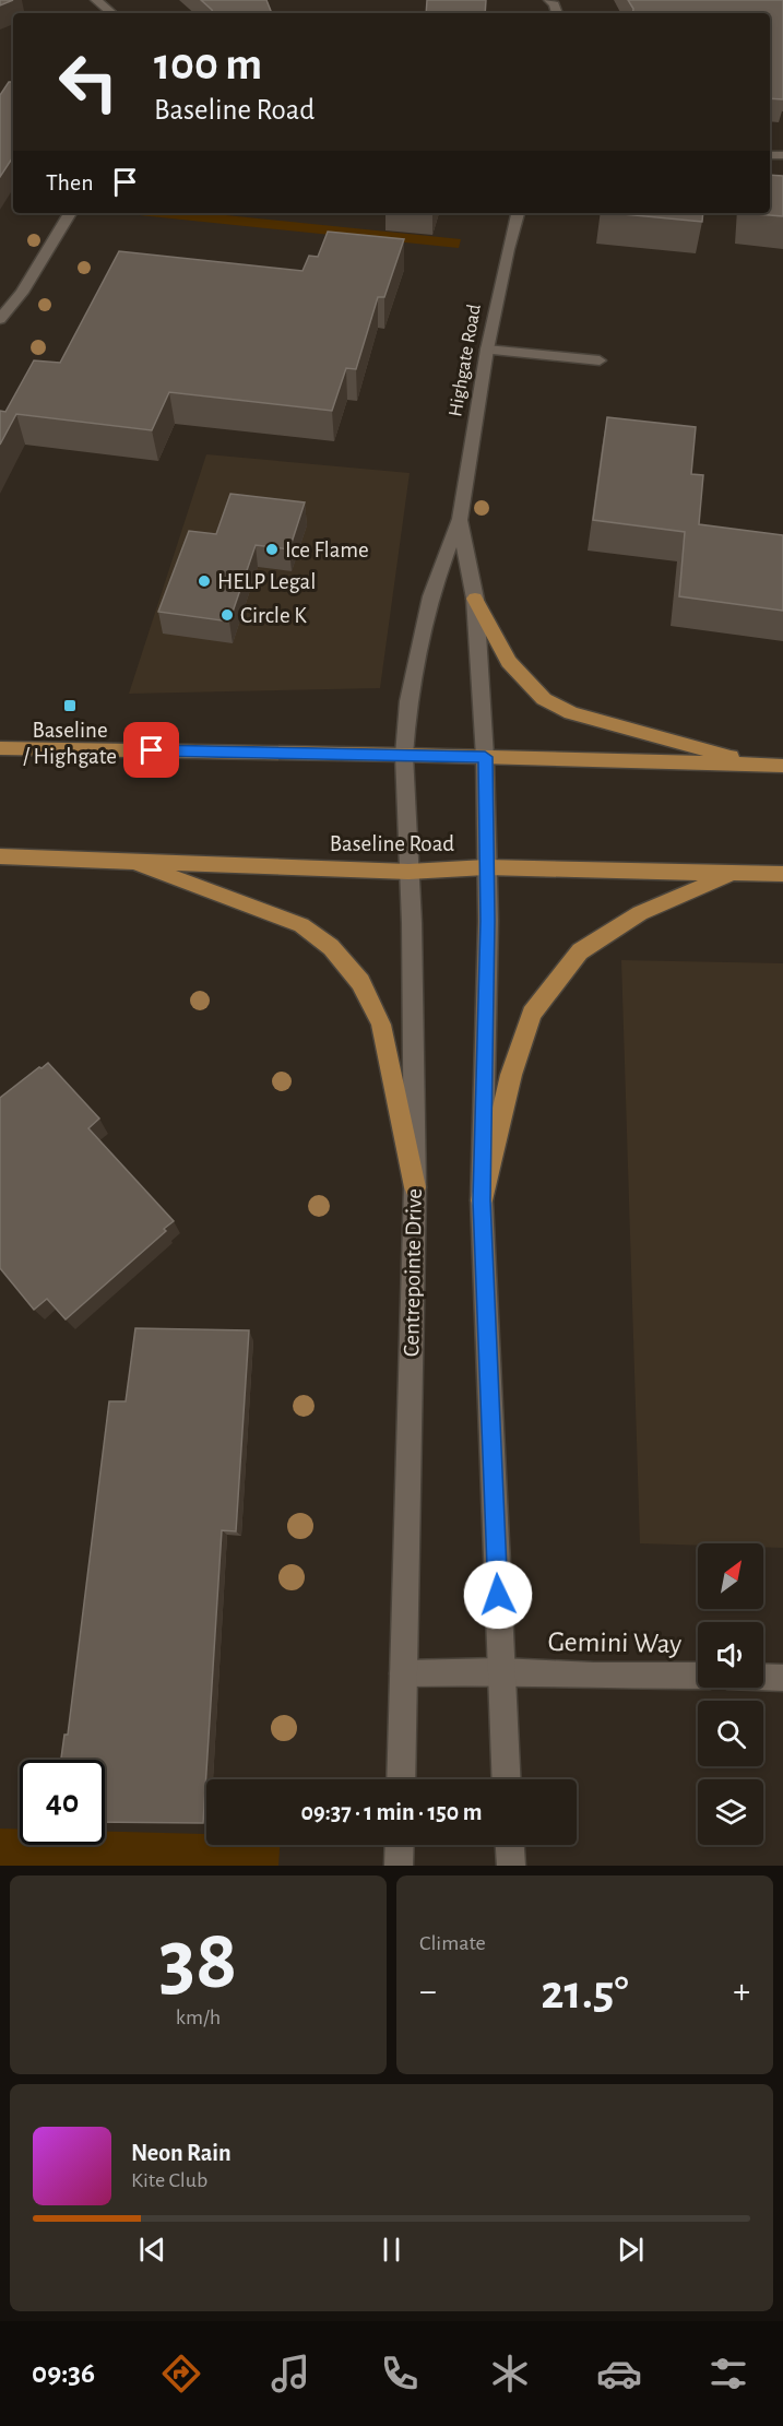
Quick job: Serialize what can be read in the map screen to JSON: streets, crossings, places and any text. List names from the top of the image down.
{
  "streets": {
    "main road": ["Baseline Road"],
    "street": ["Highgate Road", "Centrepointe Drive", "Gemini Way"]
  },
  "crossings": [
    ["Highgate Road", "Centrepointe Drive"],
    ["Baseline Road", "Centrepointe Drive"],
    ["Centrepointe Drive", "Gemini Way"]
  ],
  "places": {
    "other": ["Ice Flame", "HELP Legal", "Circle K"],
    "transit": ["Baseline / Highgate"]
  },
  "north": "top right",
  "page": {
    "turn": ["100 m", "Baseline Road"],
    "then": "Then",
    "limit": "40",
    "trip": "09:37 · 1 min · 150 m",
    "tile": [
      ["38", "km/h"],
      "Climate"
    ],
    "heat": ["−", "21.5°", "+"],
    "song": ["Neon Rain", "Kite Club"],
    "tabs": "09:36"
  }
}
